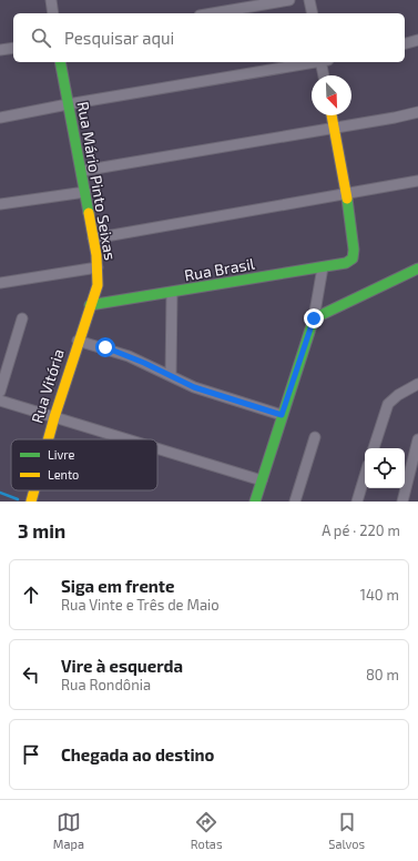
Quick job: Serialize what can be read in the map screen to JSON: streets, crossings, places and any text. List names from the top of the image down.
{
  "streets": {
    "street": ["Rua Mário Pinto Seixas", "Rua Brasil", "Rua Vitória"]
  },
  "crossings": [
    ["Rua Mário Pinto Seixas", "Rua Brasil"],
    ["Rua Mário Pinto Seixas", "Rua Vitória"],
    ["Rua Brasil", "Rua Vitória"]
  ],
  "legend": ["Livre", "Lento"],
  "north": "bottom right",
  "page": {
    "search": "Pesquisar aqui",
    "heading": ["3 min", "A pé · 220 m"],
    "list": [
      ["Siga em frente", "Rua Vinte e Três de Maio", "140 m"],
      ["Vire à esquerda", "Rua Rondônia", "80 m"],
      "Chegada ao destino"
    ],
    "nav": ["Mapa", "Rotas", "Salvos"]
  }
}
